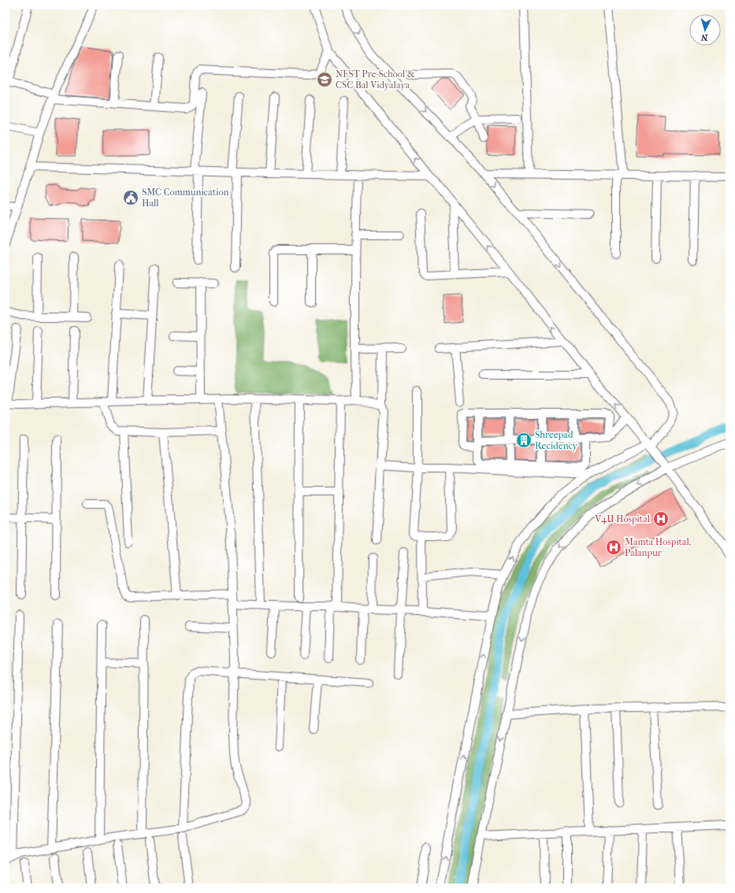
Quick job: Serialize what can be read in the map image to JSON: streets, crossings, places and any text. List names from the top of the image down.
{
  "places": {
    "school or university": ["NEST Pre-School & CSC Bal Vidyalaya"],
    "public building": ["SMC Communication Hall"],
    "building": ["Shreepad Recidency"],
    "hospital": ["V4U Hospital", "Mamta Hospital, Palanpur"]
  },
  "north": "bottom"
}
